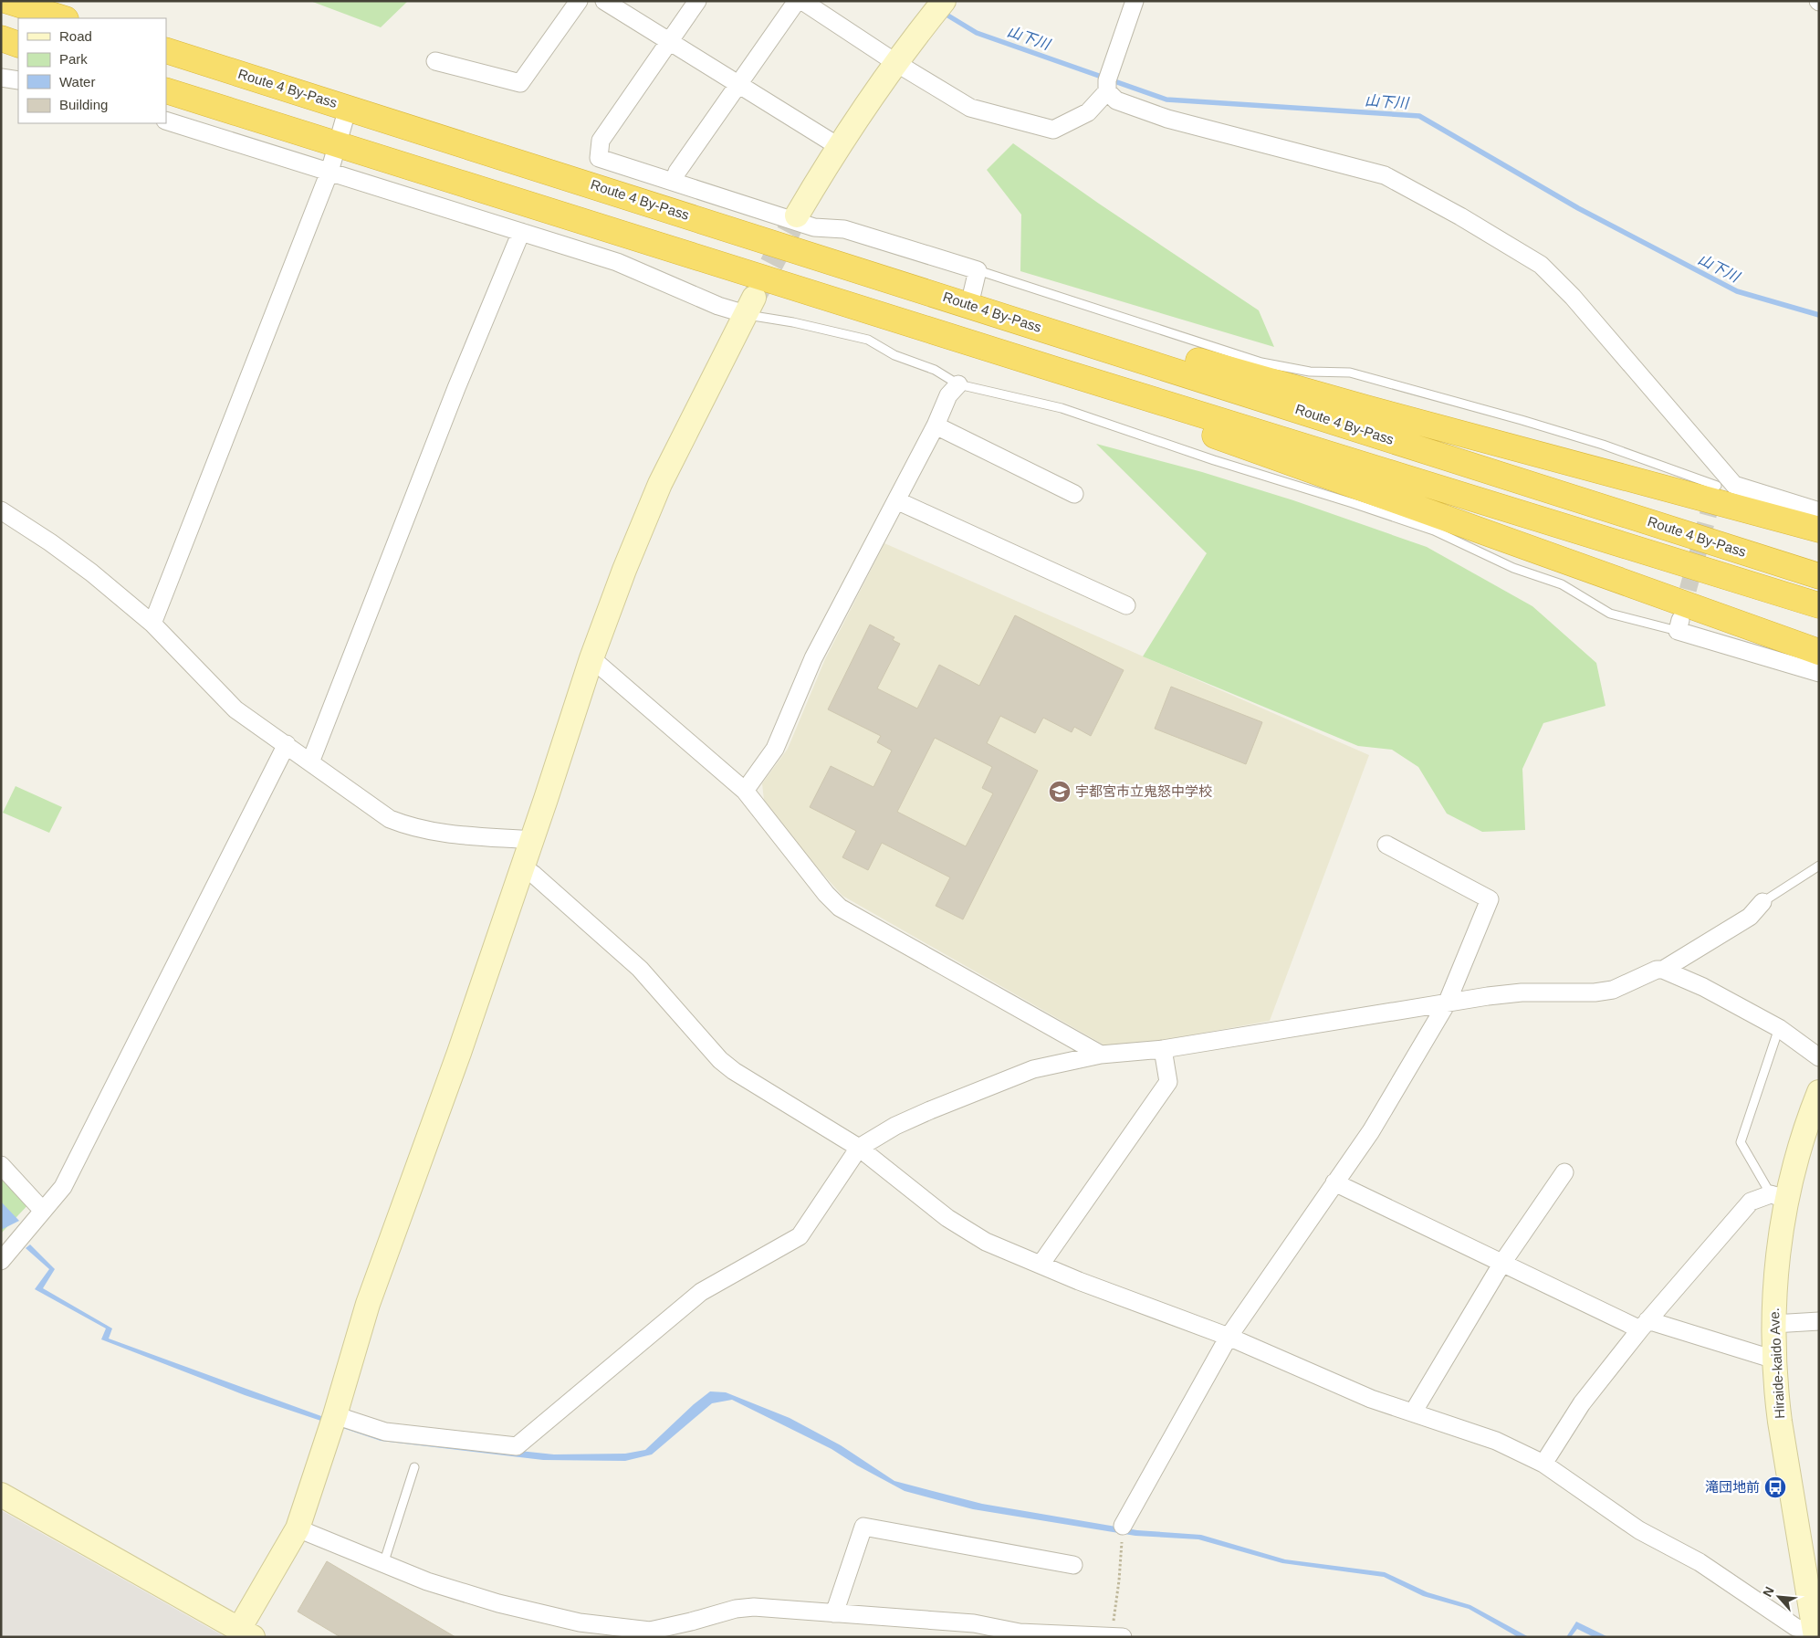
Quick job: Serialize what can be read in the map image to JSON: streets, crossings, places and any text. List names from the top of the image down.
{
  "streets": {
    "highway": ["Route 4 By-Pass"],
    "street": ["Hiraide-kaido Ave."]
  },
  "water": ["山下川"],
  "places": {
    "school or university": ["宇都宮市立鬼怒中学校"],
    "bus stop": ["滝団地前"]
  },
  "legend": [
    "Road",
    "Park",
    "Water",
    "Building"
  ],
  "north": "top left"
}
